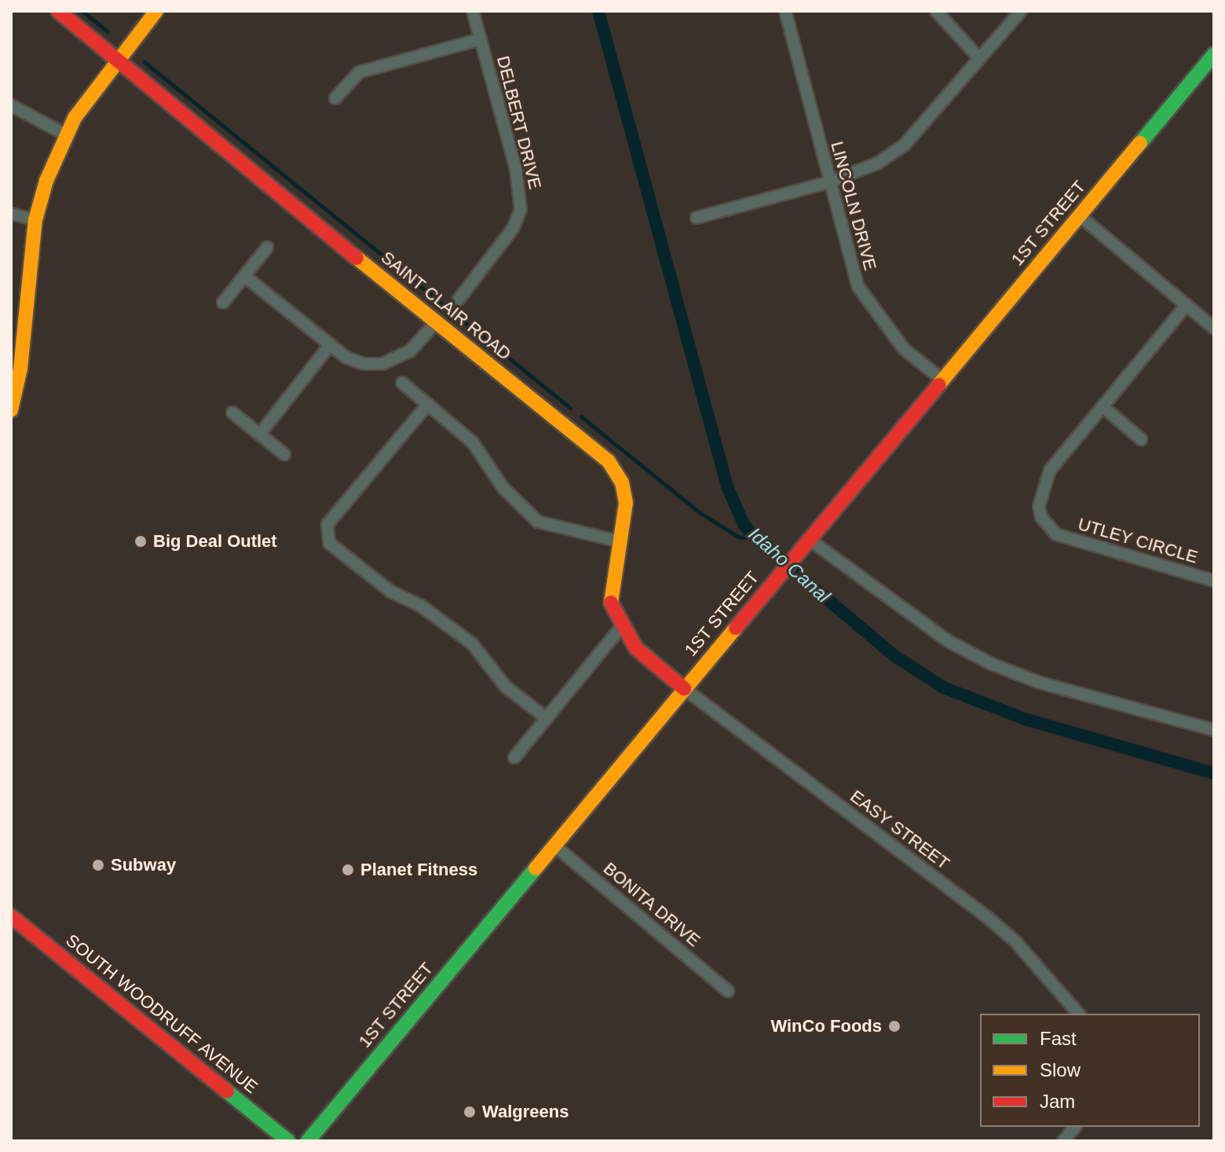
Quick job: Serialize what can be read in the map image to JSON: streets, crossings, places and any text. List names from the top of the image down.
{
  "streets": {
    "main road": ["1ST STREET", "SAINT CLAIR ROAD", "SOUTH WOODRUFF AVENUE"],
    "street": [
      "DELBERT DRIVE",
      "LINCOLN DRIVE",
      "UTLEY CIRCLE",
      "EASY STREET",
      "BONITA DRIVE"
    ]
  },
  "crossings": [
    ["LINCOLN DRIVE", "1ST STREET"],
    ["1ST STREET", "SAINT CLAIR ROAD"],
    ["1ST STREET", "EASY STREET"],
    ["1ST STREET", "BONITA DRIVE"],
    ["SAINT CLAIR ROAD", "EASY STREET"]
  ],
  "water": ["Idaho Canal"],
  "places": [
    "Big Deal Outlet",
    "Subway",
    "Planet Fitness",
    "WinCo Foods",
    "Walgreens"
  ],
  "legend": ["Fast", "Slow", "Jam"]
}
